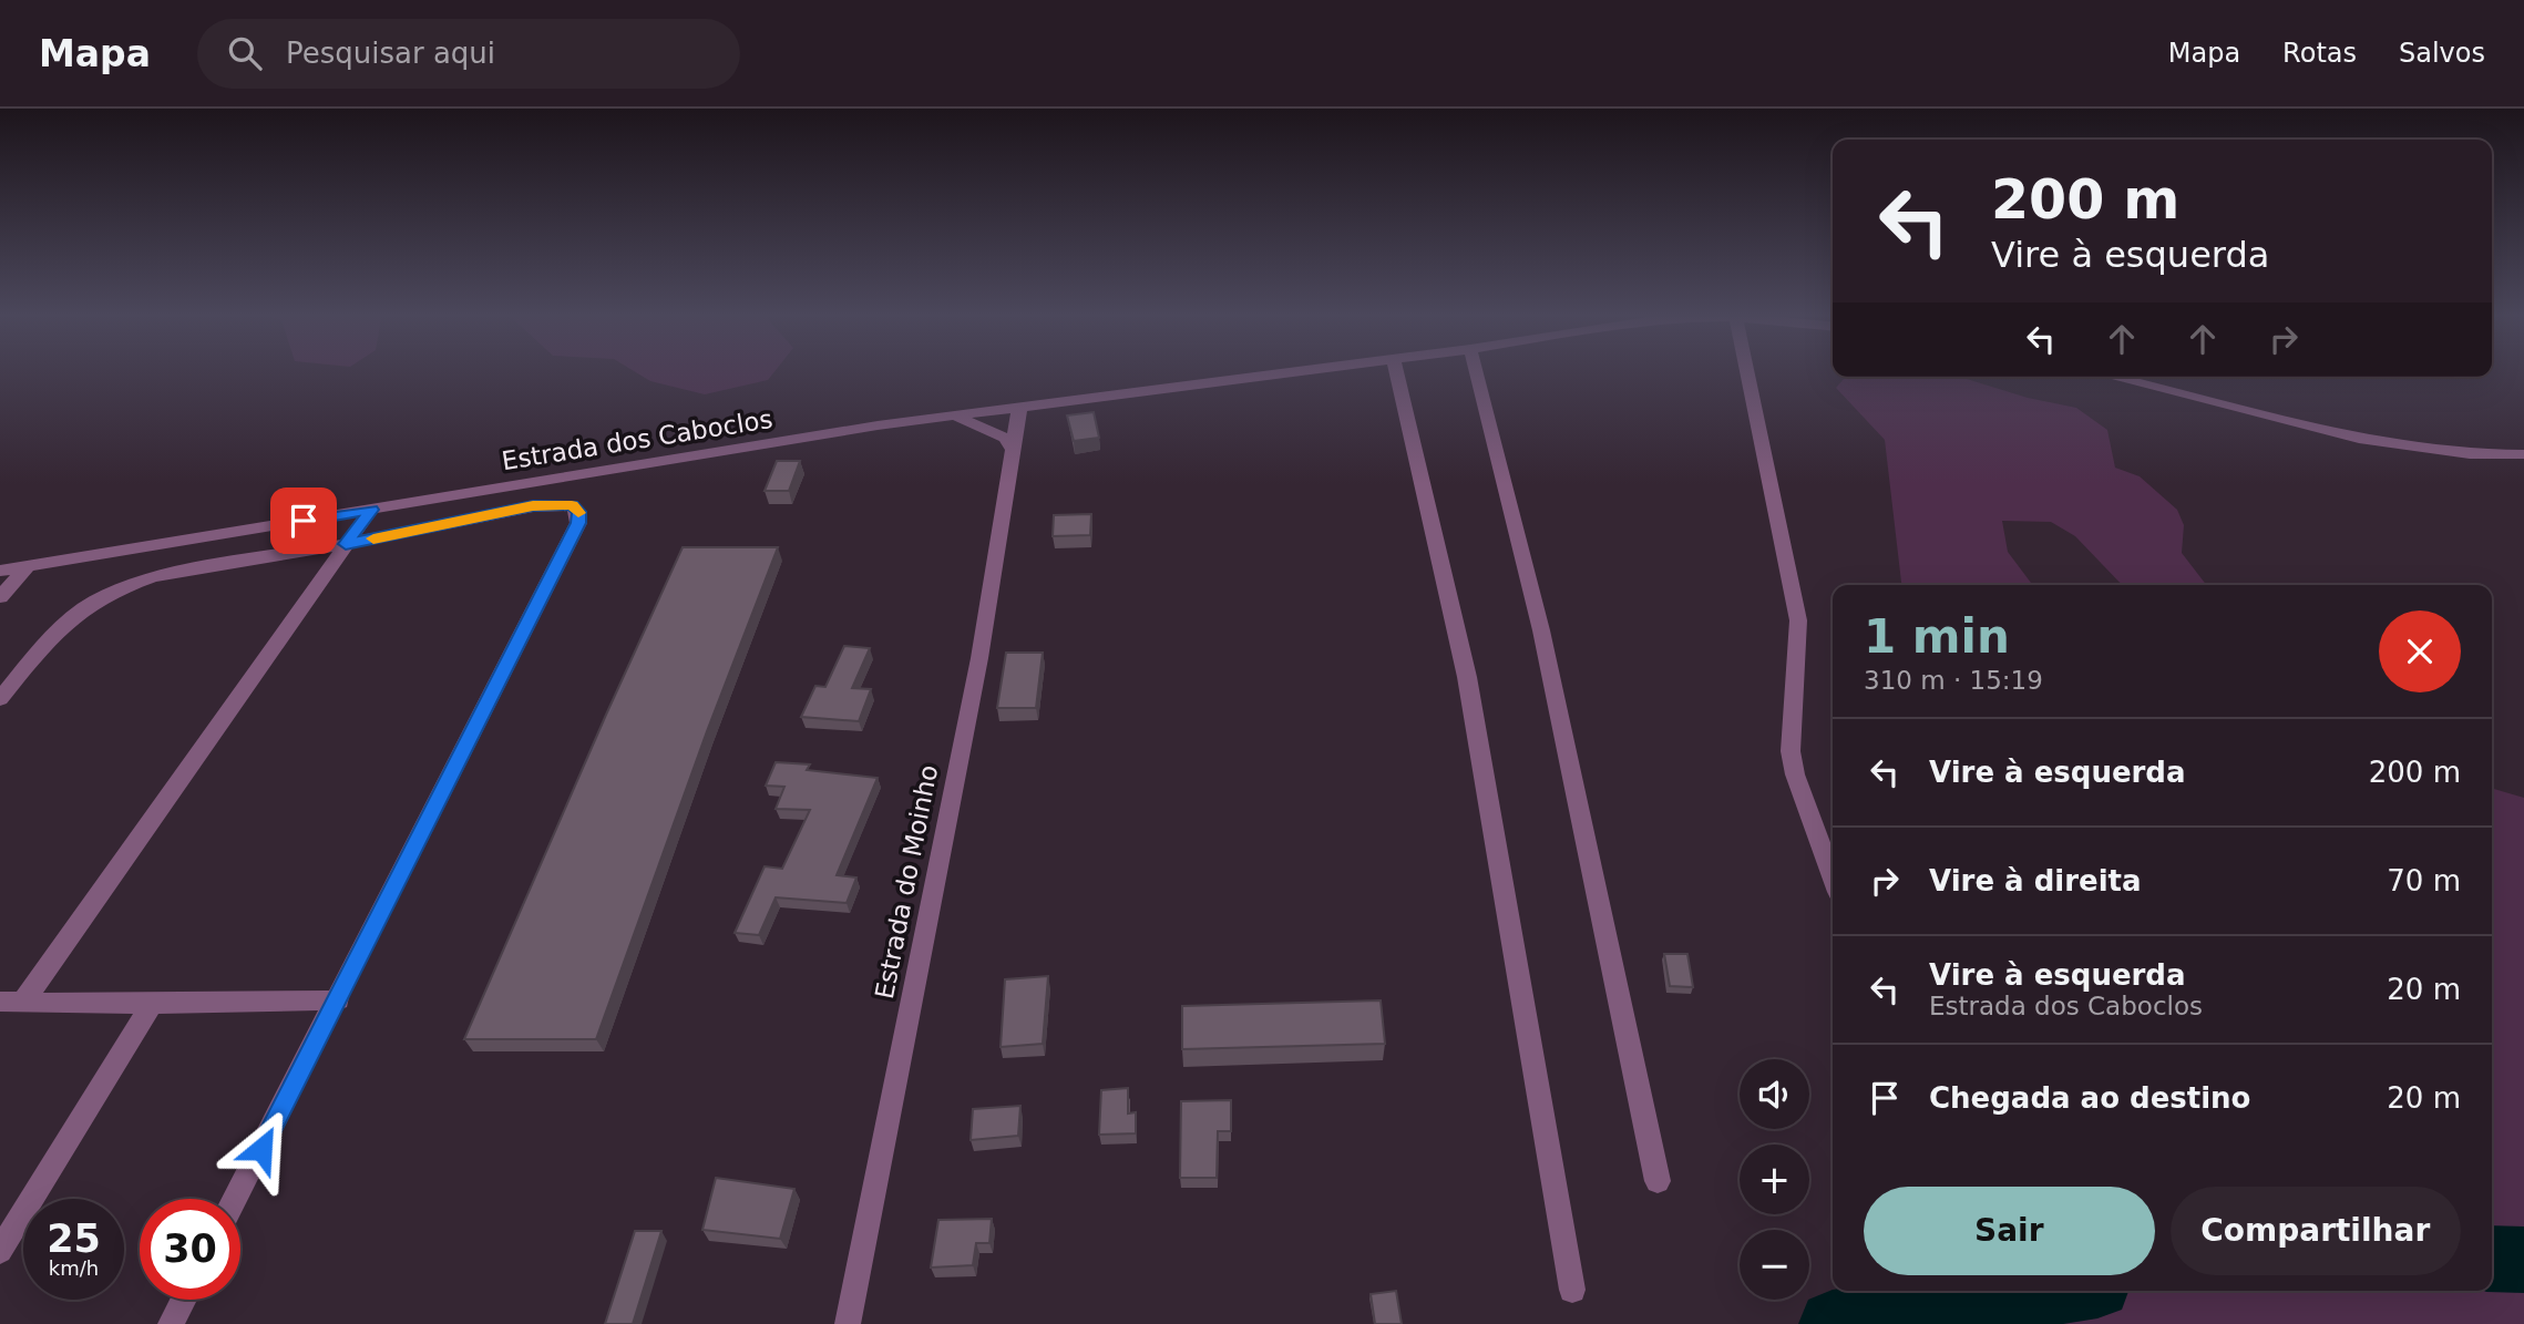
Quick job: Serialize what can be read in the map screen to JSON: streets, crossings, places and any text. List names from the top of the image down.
{
  "streets": {
    "street": ["Estrada dos Caboclos", "Estrada do Moinho"]
  },
  "crossings": [
    ["Estrada dos Caboclos", "Estrada do Moinho"]
  ],
  "page": {
    "header": "Mapa",
    "search": "Pesquisar aqui",
    "nav": ["Mapa", "Rotas", "Salvos"],
    "turn": ["200 m", "Vire à esquerda"],
    "heading": ["1 min", "310 m · 15:19"],
    "list": [
      {
        "name": "Vire à esquerda",
        "value": "200 m"
      },
      {
        "name": "Vire à direita",
        "value": "70 m"
      },
      {
        "name": "Vire à esquerda",
        "note": "Estrada dos Caboclos",
        "value": "20 m"
      },
      {
        "name": "Chegada ao destino",
        "value": "20 m"
      }
    ],
    "map_buttons": ["+", "−"],
    "buttons": ["Sair", "Compartilhar"],
    "speed": "25 km/h",
    "limit": "30"
  }
}
